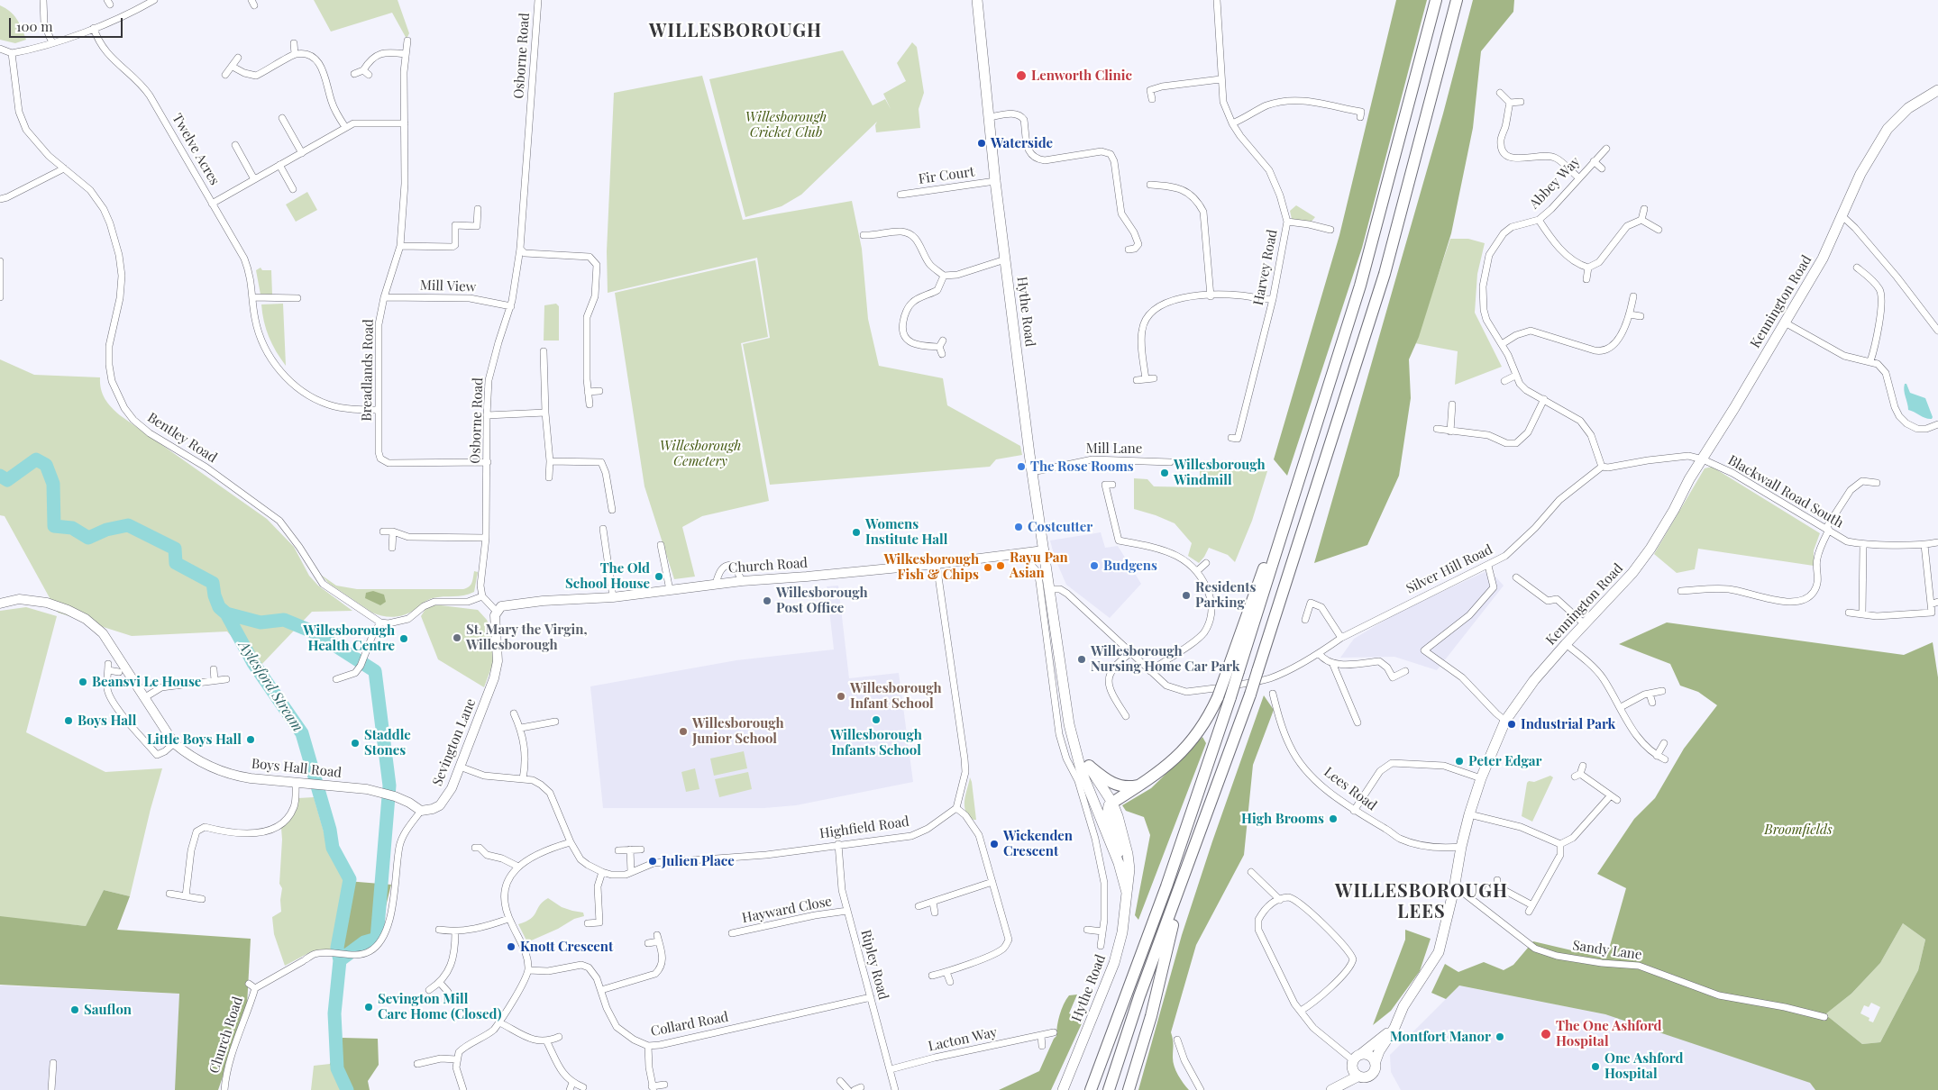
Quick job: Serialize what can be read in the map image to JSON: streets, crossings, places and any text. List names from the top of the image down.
{
  "streets": {
    "main road": ["Kennington Road", "Hythe Road"],
    "street": [
      "Osborne Road",
      "Twelve Acres",
      "Fir Court",
      "Abbey Way",
      "Harvey Road",
      "Mill View",
      "Breadlands Road",
      "Bentley Road",
      "Mill Lane",
      "Blackwall Road South",
      "Church Road",
      "Silver Hill Road",
      "Sevington Lane",
      "Boys Hall Road",
      "Lees Road",
      "Highfield Road",
      "Hayward Close",
      "Sandy Lane",
      "Ripley Road",
      "Collard Road",
      "Lacton Way"
    ]
  },
  "crossings": [
    ["Osborne Road", "Mill View"],
    ["Osborne Road", "Breadlands Road"],
    ["Twelve Acres", "Breadlands Road"],
    ["Fir Court", "Hythe Road"],
    ["Abbey Way", "Silver Hill Road"],
    ["Mill View", "Breadlands Road"],
    ["Kennington Road", "Blackwall Road South"],
    ["Kennington Road", "Lees Road"],
    ["Kennington Road", "Sandy Lane"],
    ["Hythe Road", "Mill Lane"],
    ["Hythe Road", "Church Road"],
    ["Church Road", "Sevington Lane"],
    ["Church Road", "Boys Hall Road"],
    ["Sevington Lane", "Boys Hall Road"],
    ["Sevington Lane", "Highfield Road"],
    ["Highfield Road", "Ripley Road"],
    ["Hayward Close", "Ripley Road"],
    ["Ripley Road", "Collard Road"],
    ["Ripley Road", "Lacton Way"]
  ],
  "districts": ["WILLESBOROUGH", "WILLESBOROUGH LEES"],
  "water": ["Aylesford Stream"],
  "parks": ["Willesborough Cricket Club", "Willesborough Cemetery", "Broomfields"],
  "places": [
    "Lenworth Clinic",
    "Waterside",
    "The Rose Rooms",
    "Willesborough Windmill",
    "Costcutter",
    "Womens Institute Hall",
    "Rayu Pan Asian",
    "Budgens",
    "Wilkesborough Fish & Chips",
    "The Old School House",
    "Residents Parking",
    "Willesborough Post Office",
    "St. Mary the Virgin, Willesborough",
    "Willesborough Health Centre",
    "Willesborough Nursing Home Car Park",
    "Beansvi Le House",
    "Willesborough Infant School",
    "Willesborough Infants School",
    "Boys Hall",
    "Industrial Park",
    "Willesborough Junior School",
    "Little Boys Hall",
    "Staddle Stones",
    "Peter Edgar",
    "High Brooms",
    "Wickenden Crescent",
    "Julien Place",
    "Knott Crescent",
    "Sevington Mill Care Home (Closed)",
    "Sauflon",
    "The One Ashford Hospital",
    "Montfort Manor",
    "One Ashford Hospital"
  ],
  "scale_bar": "100 m"
}
